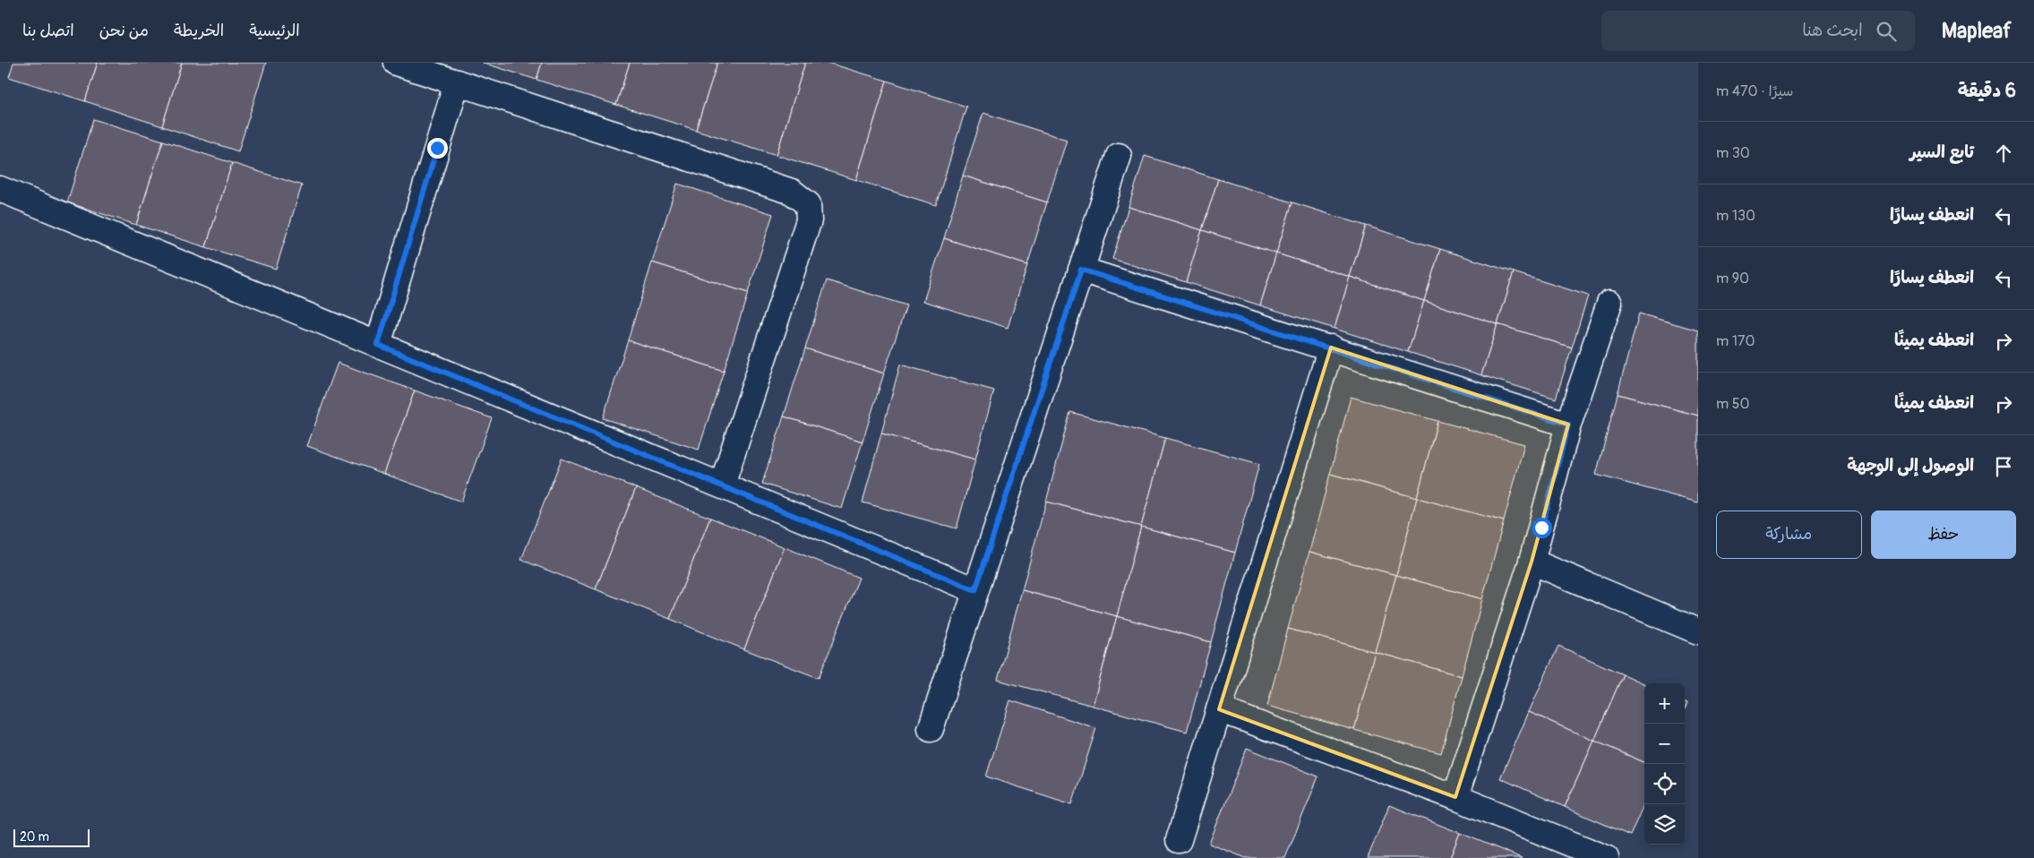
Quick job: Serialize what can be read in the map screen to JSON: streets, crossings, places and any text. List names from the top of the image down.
{
  "scale_bar": "20 m",
  "page": {
    "header": "Mapleaf",
    "search": "ابحث هنا",
    "nav": [
      "الرئيسية",
      "الخريطة",
      "من نحن",
      "اتصل بنا"
    ],
    "heading": ["6 دقيقة", "سيرًا · 470 m"],
    "list": [
      ["تابع السير", "30 m"],
      ["انعطف يسارًا", "130 m"],
      ["انعطف يسارًا", "90 m"],
      ["انعطف يمينًا", "170 m"],
      ["انعطف يمينًا", "50 m"],
      "الوصول إلى الوجهة"
    ],
    "buttons": ["حفظ", "مشاركة"],
    "map_buttons": ["+", "−"],
    "scale": "20 m"
  }
}
